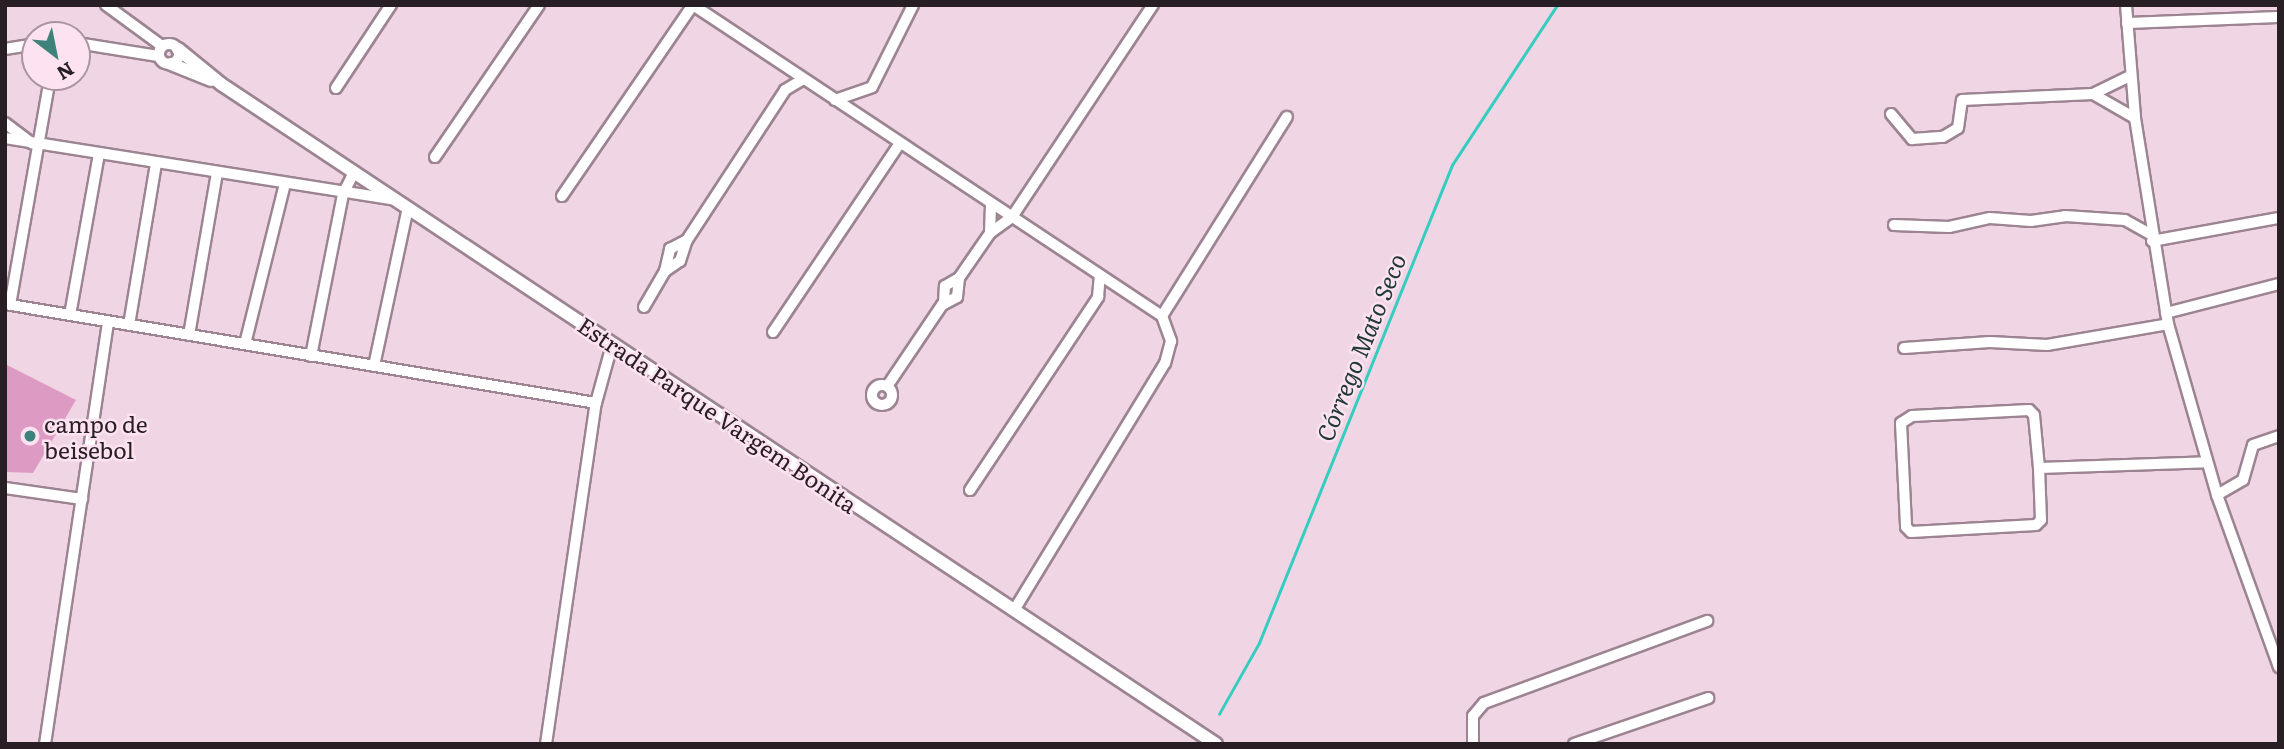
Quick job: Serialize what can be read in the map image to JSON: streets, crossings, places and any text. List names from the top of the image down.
{
  "streets": {
    "main road": ["Estrada Parque Vargem Bonita"]
  },
  "water": ["Córrego Mato Seco"],
  "places": ["campo de beisebol"],
  "north": "bottom right"
}
